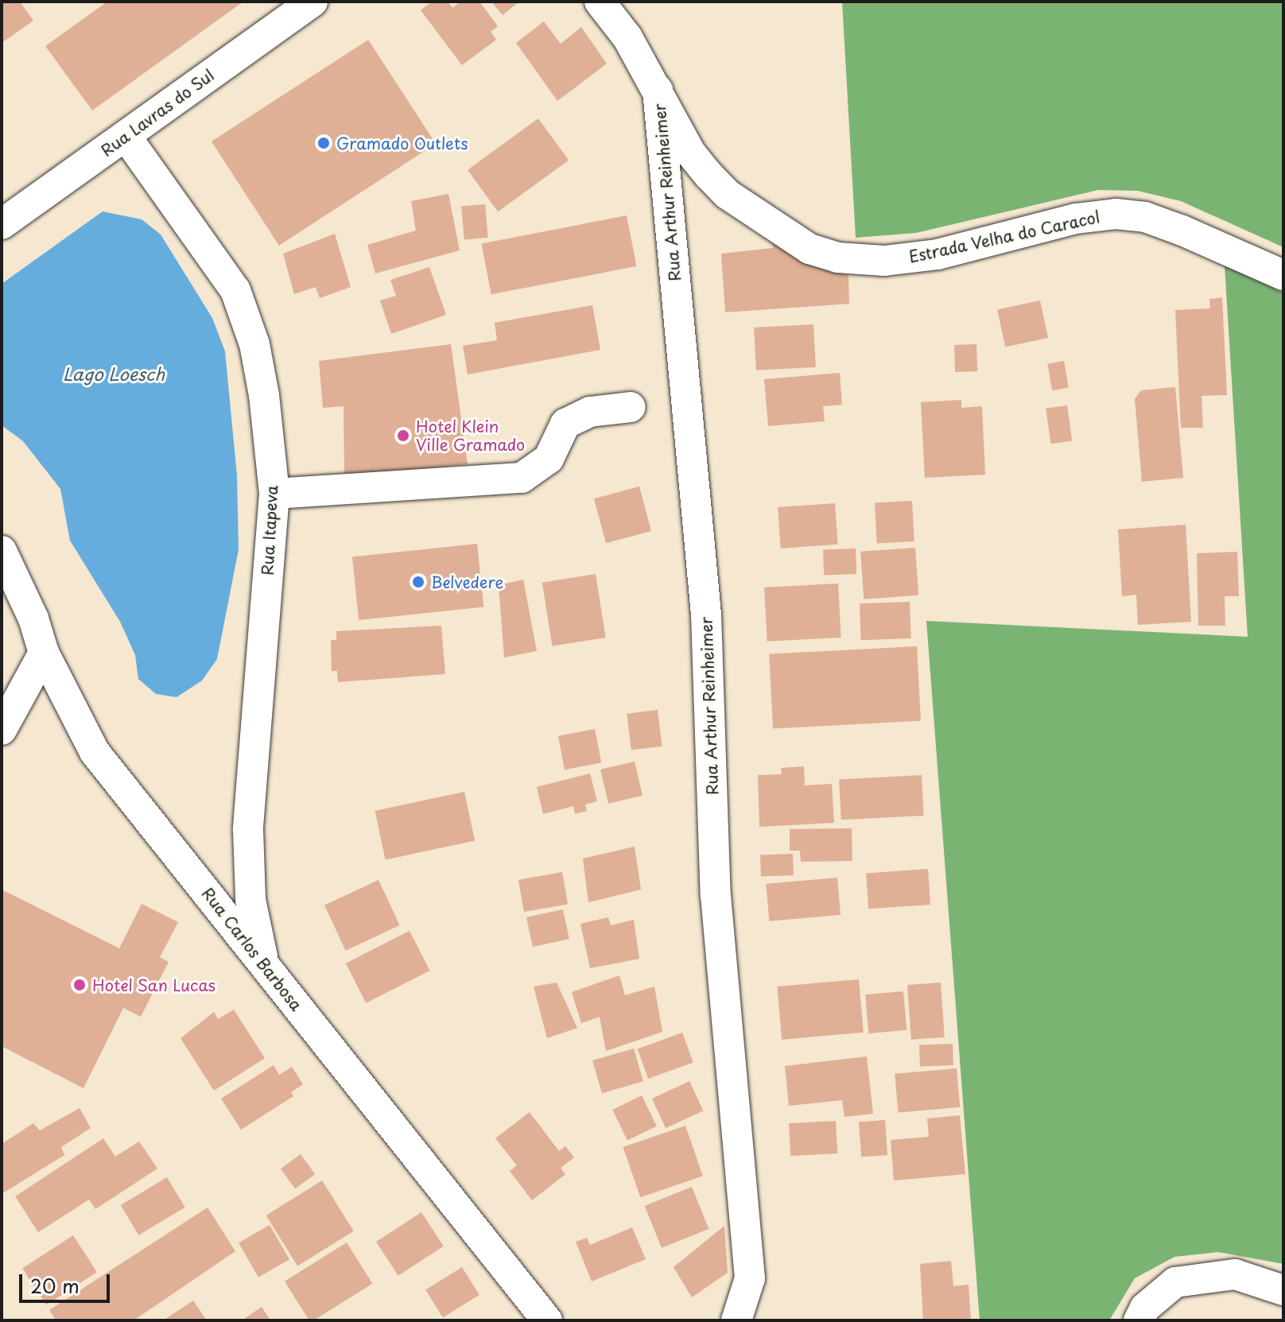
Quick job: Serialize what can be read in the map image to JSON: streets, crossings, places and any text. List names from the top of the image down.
{
  "streets": {
    "street": [
      "Rua Lavras do Sul",
      "Rua Arthur Reinheimer",
      "Estrada Velha do Caracol",
      "Rua Itapeva",
      "Rua Carlos Barbosa"
    ]
  },
  "crossings": [
    ["Rua Lavras do Sul", "Rua Itapeva"],
    ["Rua Arthur Reinheimer", "Estrada Velha do Caracol"],
    ["Rua Itapeva", "Rua Carlos Barbosa"]
  ],
  "water": ["Lago Loesch"],
  "places": [
    "Gramado Outlets",
    "Hotel Klein Ville Gramado",
    "Belvedere",
    "Hotel San Lucas"
  ],
  "scale_bar": "20 m"
}
